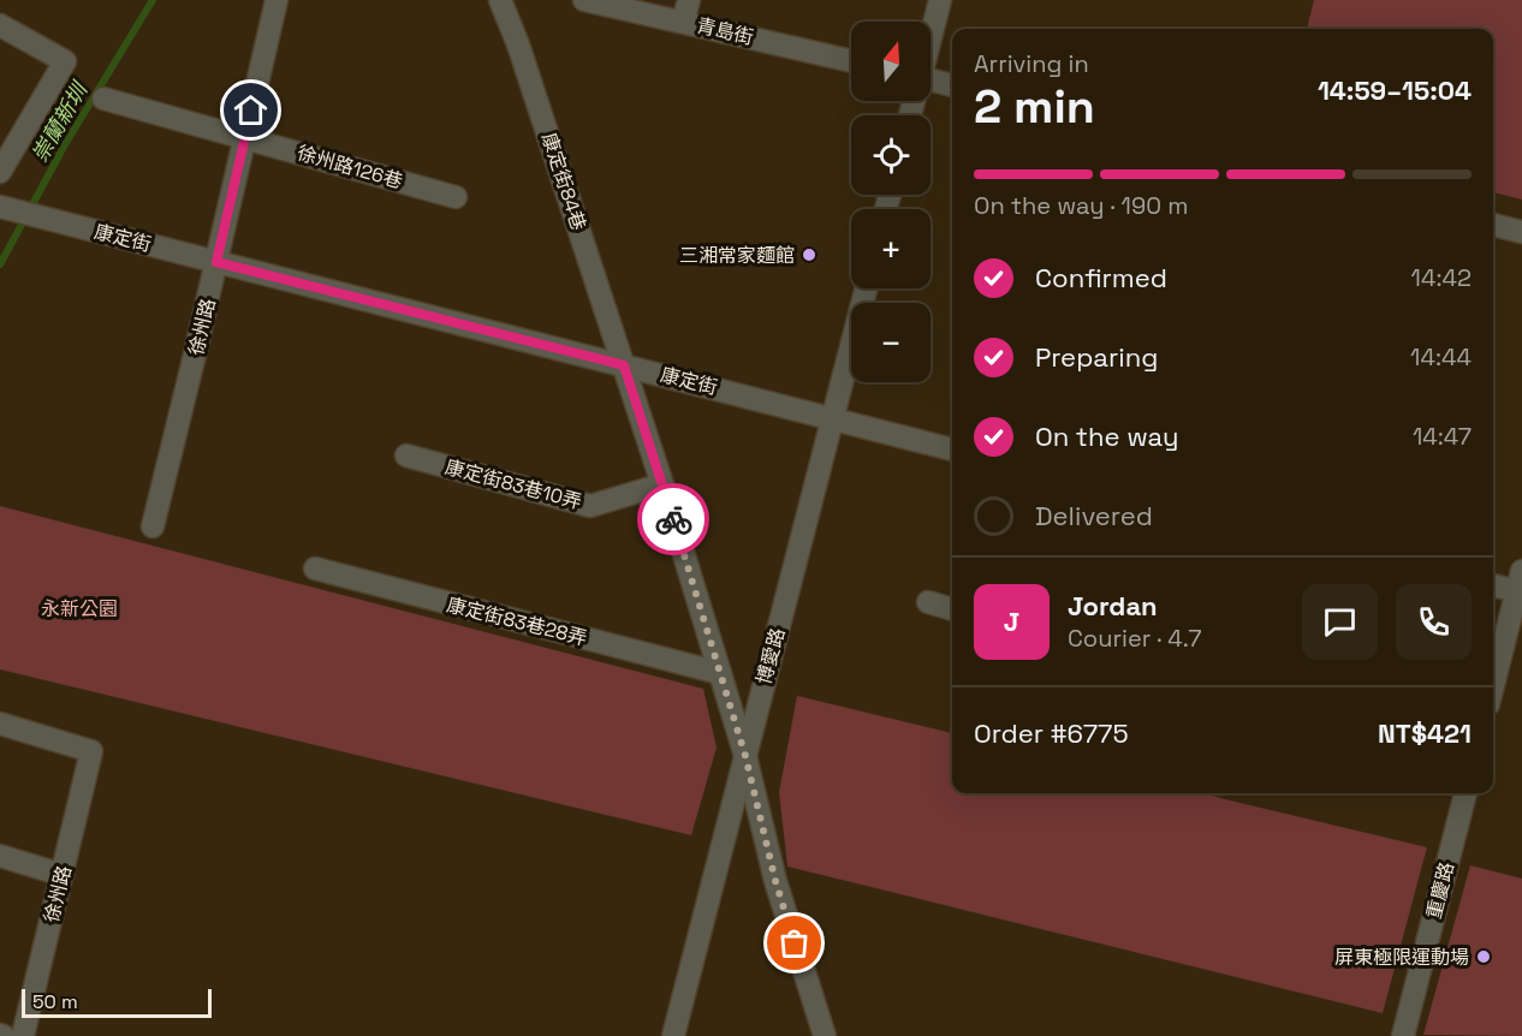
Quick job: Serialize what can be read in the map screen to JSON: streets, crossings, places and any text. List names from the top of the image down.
{
  "streets": {
    "street": [
      "青島街",
      "徐州路126巷",
      "康定街84巷",
      "康定街",
      "徐州路",
      "康定街83巷10弄",
      "康定街83巷28弄",
      "博愛路",
      "重慶路"
    ]
  },
  "crossings": [
    ["徐州路126巷", "徐州路"],
    ["康定街84巷", "康定街"],
    ["康定街84巷", "康定街83巷10弄"],
    ["康定街84巷", "康定街83巷28弄"],
    ["康定街84巷", "博愛路"],
    ["康定街", "徐州路"],
    ["康定街", "博愛路"]
  ],
  "water": ["崇蘭新圳"],
  "parks": ["永新公園"],
  "places": ["三湘常家麵館", "屏東極限運動場"],
  "scale_bar": "50 m",
  "north": "top",
  "page": {
    "map_buttons": ["+", "−"],
    "heading": ["2 min", "Arriving in", "14:59–15:04"],
    "panel": [
      "Jordan",
      "Courier · 4.7",
      "Order #6775",
      "NT$421"
    ],
    "bar": "On the way · 190 m",
    "list": [
      ["Confirmed", "14:42"],
      ["Preparing", "14:44"],
      ["On the way", "14:47"],
      "Delivered"
    ],
    "round": "J",
    "scale": "50 m"
  }
}
